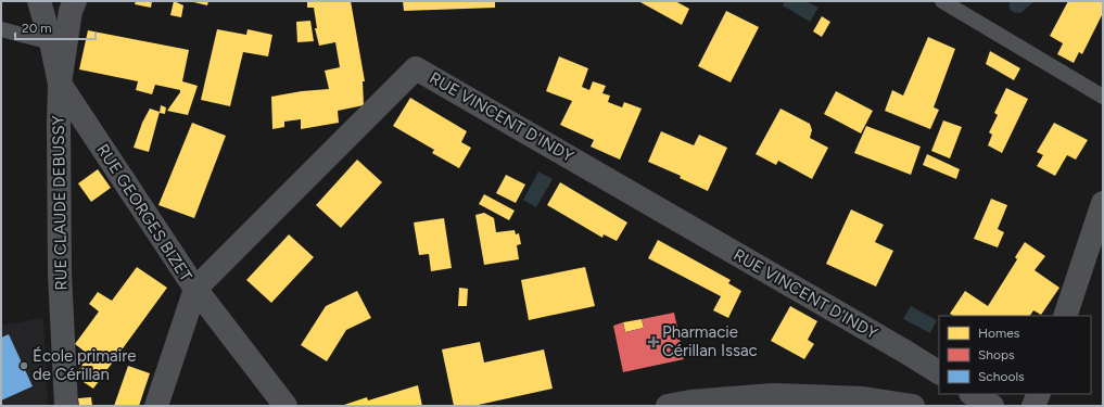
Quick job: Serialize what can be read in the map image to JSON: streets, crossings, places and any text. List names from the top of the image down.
{
  "streets": {
    "street": ["RUE VINCENT D'INDY", "RUE CLAUDE DEBUSSY", "RUE GEORGES BIZET"]
  },
  "crossings": [
    ["RUE VINCENT D'INDY", "RUE GEORGES BIZET"],
    ["RUE CLAUDE DEBUSSY", "RUE GEORGES BIZET"]
  ],
  "places": {
    "health": ["Pharmacie Cérillan Issac"],
    "other": ["École primaire de Cérillan"]
  },
  "legend": ["Homes", "Shops", "Schools"],
  "scale_bar": "20 m"
}
